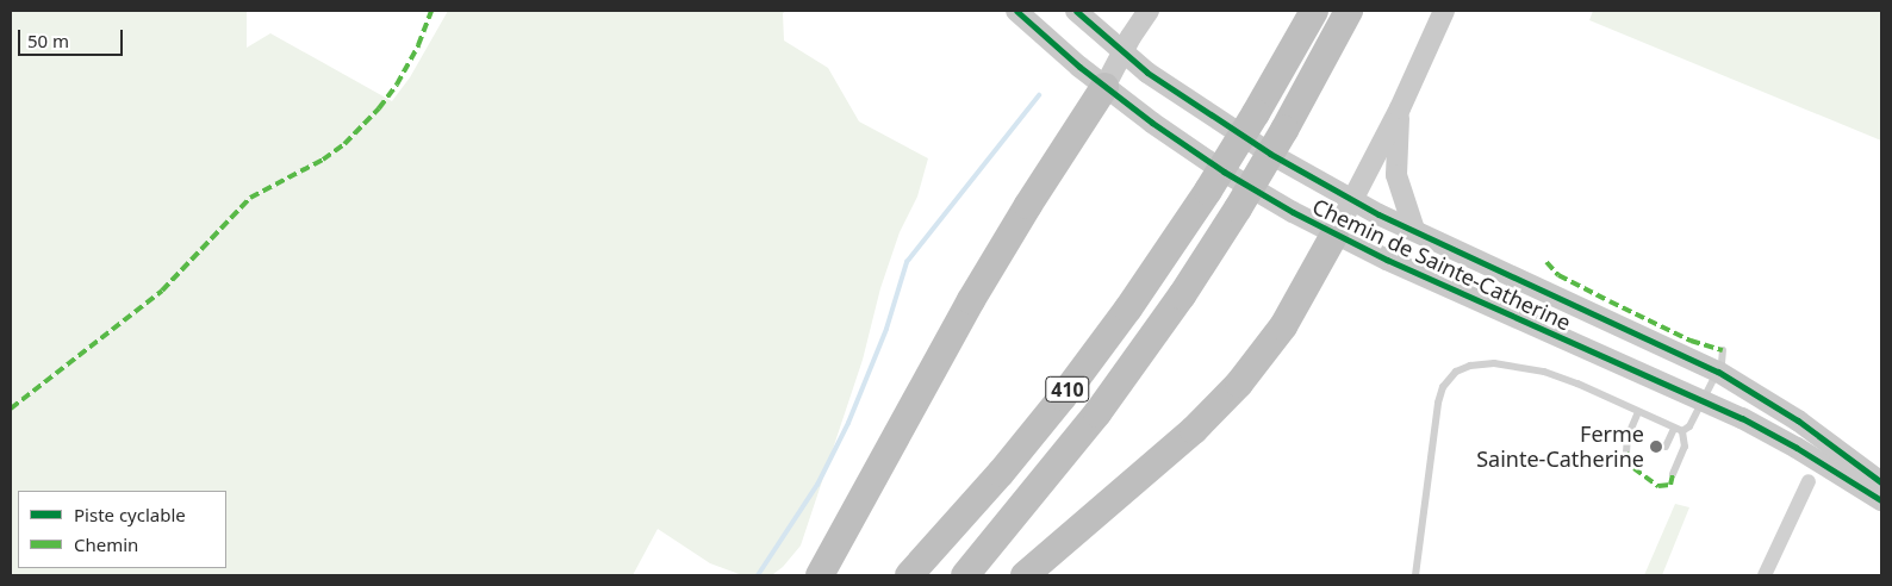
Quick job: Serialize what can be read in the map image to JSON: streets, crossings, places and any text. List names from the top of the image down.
{
  "streets": {
    "highway": ["410"],
    "main road": ["Chemin de Sainte-Catherine"]
  },
  "places": ["Ferme Sainte-Catherine"],
  "legend": ["Piste cyclable", "Chemin"],
  "scale_bar": "50 m"
}
